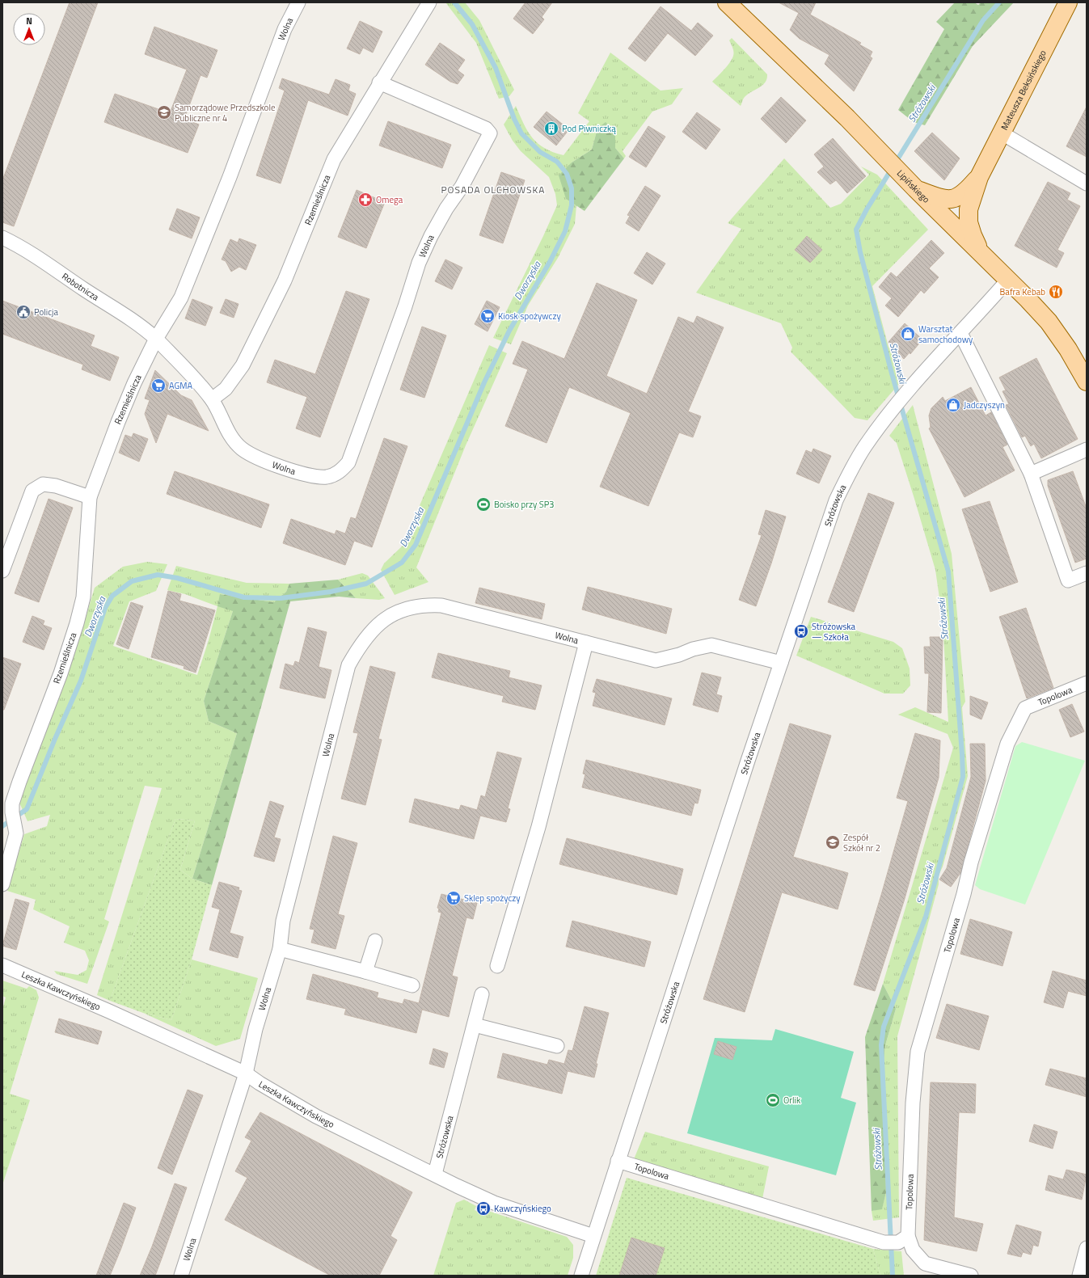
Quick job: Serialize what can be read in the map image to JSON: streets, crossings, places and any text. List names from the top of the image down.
{
  "streets": {
    "main road": ["Mateusza Beksińskiego", "Lipińskiego"],
    "street": [
      "Wolna",
      "Rzemieślnicza",
      "Robotnicza",
      "Stróżowska",
      "Topolowa",
      "Leszka Kawczyńskiego"
    ]
  },
  "crossings": [
    ["Wolna", "Rzemieślnicza"],
    ["Wolna", "Robotnicza"],
    ["Wolna", "Stróżowska"],
    ["Wolna", "Leszka Kawczyńskiego"],
    ["Mateusza Beksińskiego", "Lipińskiego"],
    ["Lipińskiego", "Stróżowska"],
    ["Rzemieślnicza", "Robotnicza"],
    ["Stróżowska", "Topolowa"],
    ["Stróżowska", "Leszka Kawczyńskiego"]
  ],
  "districts": ["POSADA OLCHOWSKA"],
  "water": ["Stróżowski", "Dworzyska"],
  "places": {
    "school or university": ["Samorządowe Przedszkole Publiczne nr 4", "Zespół Szkół nr 2"],
    "building": ["Pod Piwniczką"],
    "pharmacy": ["Omega"],
    "restaurant": ["Bafra Kebab"],
    "public building": ["Policja"],
    "supermarket": ["Kiosk spożywczy", "AGMA", "Sklep spożyczy"],
    "shop": ["Warsztat samochodowy", "Jadczyszyn"],
    "sports": ["Boisko przy SP3", "Orlik"],
    "bus stop": ["Stróżowska — Szkoła", "Kawczyńskiego"]
  },
  "north": "top"
}
